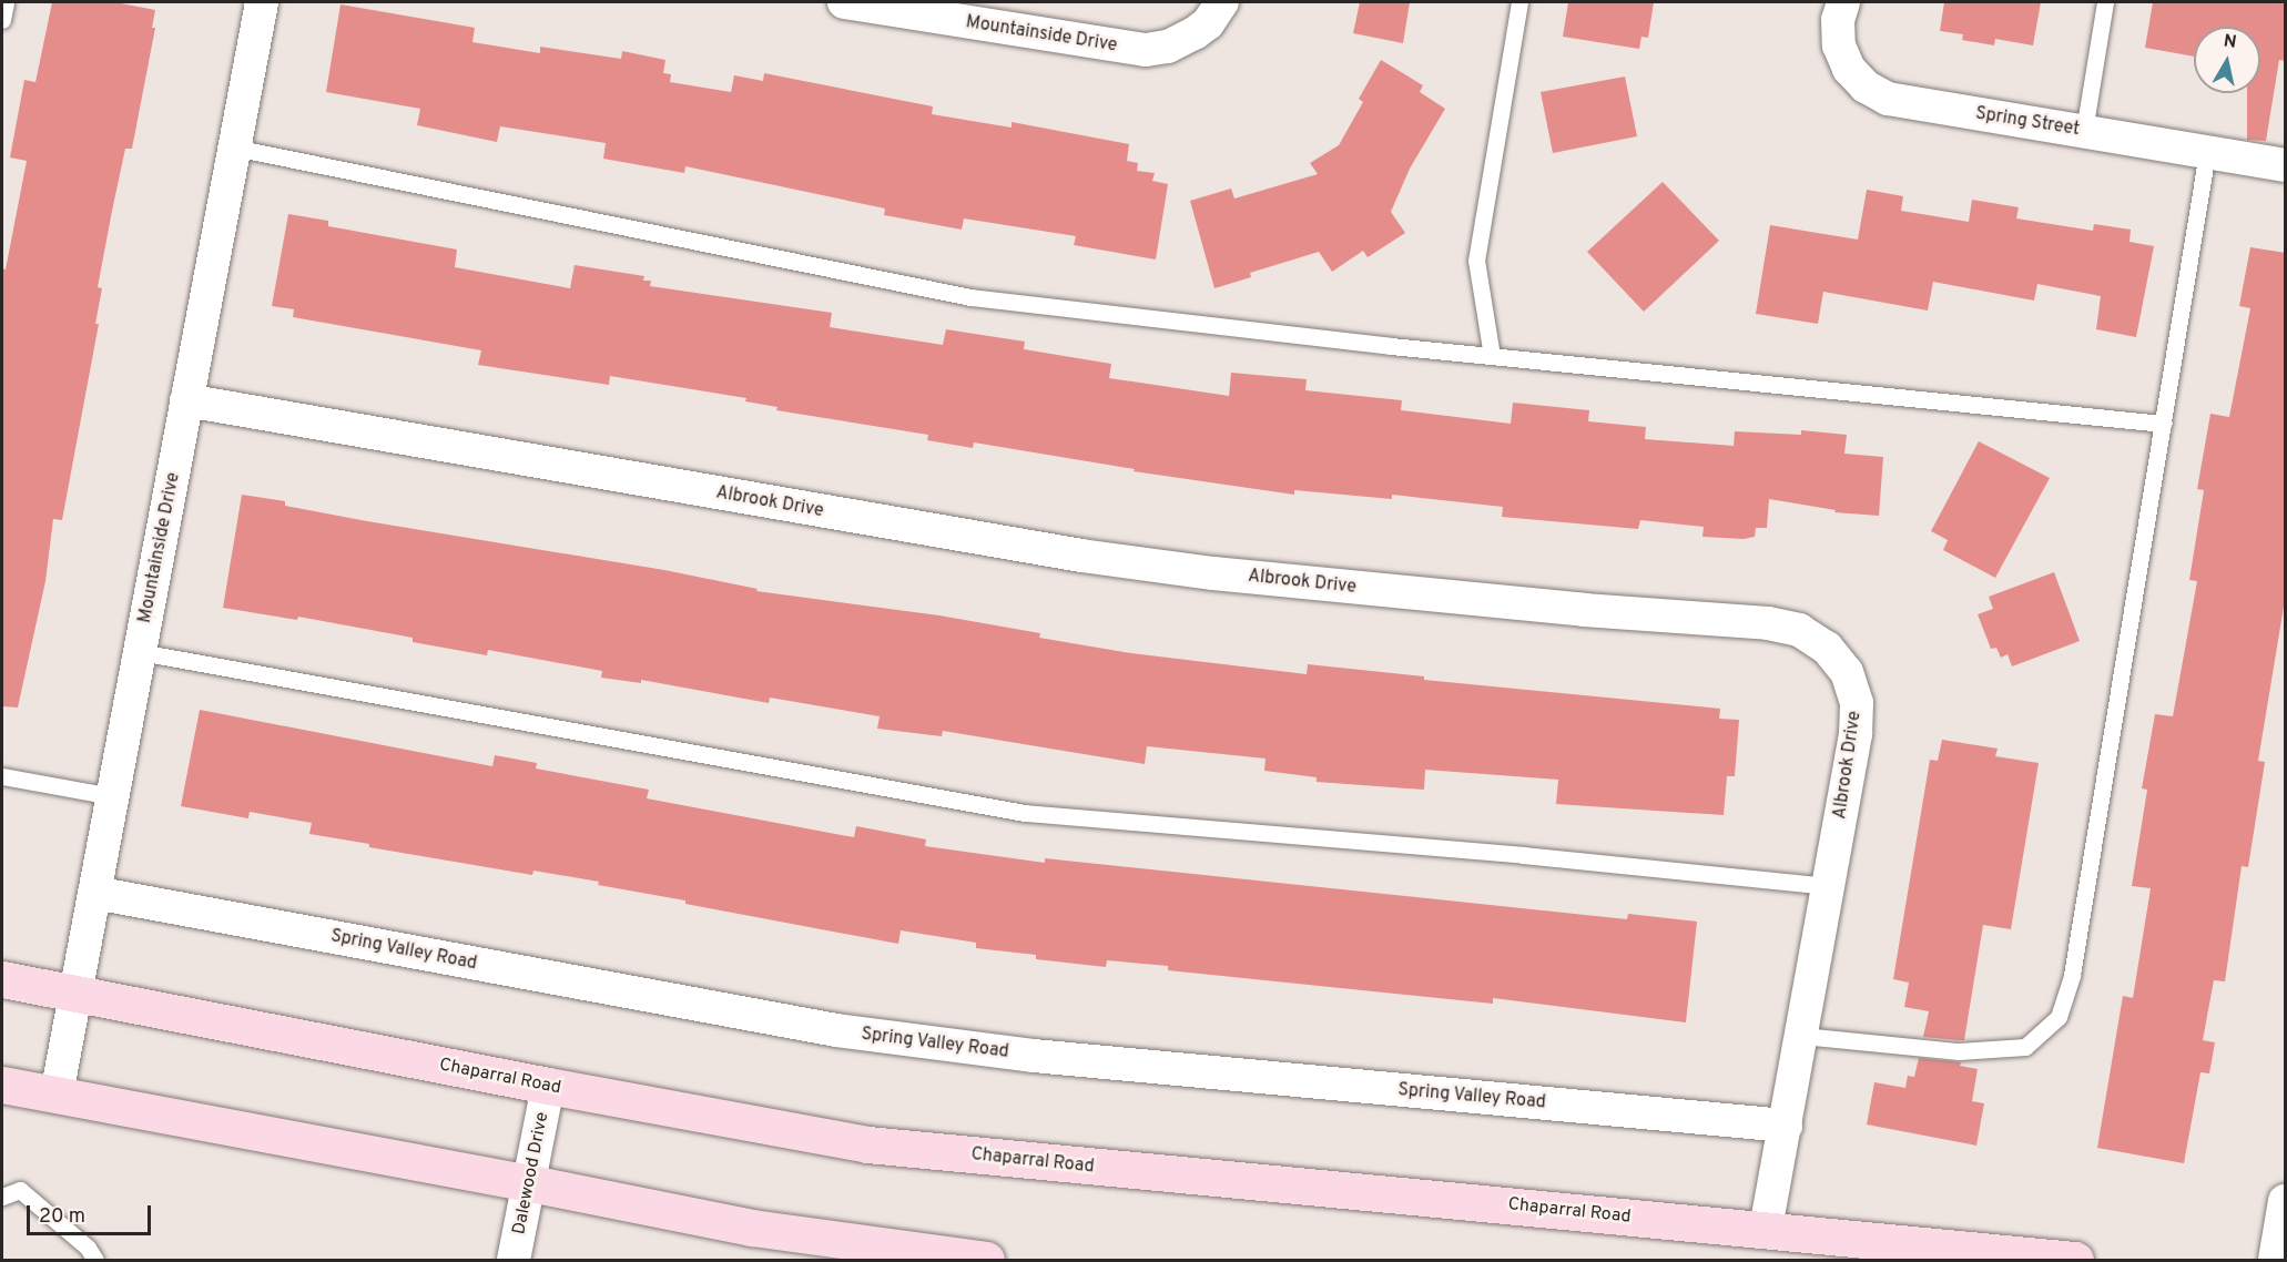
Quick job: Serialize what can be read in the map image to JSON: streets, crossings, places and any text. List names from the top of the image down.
{
  "streets": {
    "main road": ["Chaparral Road"],
    "street": [
      "Mountainside Drive",
      "Spring Street",
      "Albrook Drive",
      "Spring Valley Road",
      "Dalewood Drive"
    ]
  },
  "crossings": [
    ["Mountainside Drive", "Albrook Drive"],
    ["Mountainside Drive", "Spring Valley Road"],
    ["Mountainside Drive", "Chaparral Road"],
    ["Albrook Drive", "Spring Valley Road"],
    ["Albrook Drive", "Chaparral Road"],
    ["Chaparral Road", "Dalewood Drive"]
  ],
  "scale_bar": "20 m",
  "north": "top"
}
